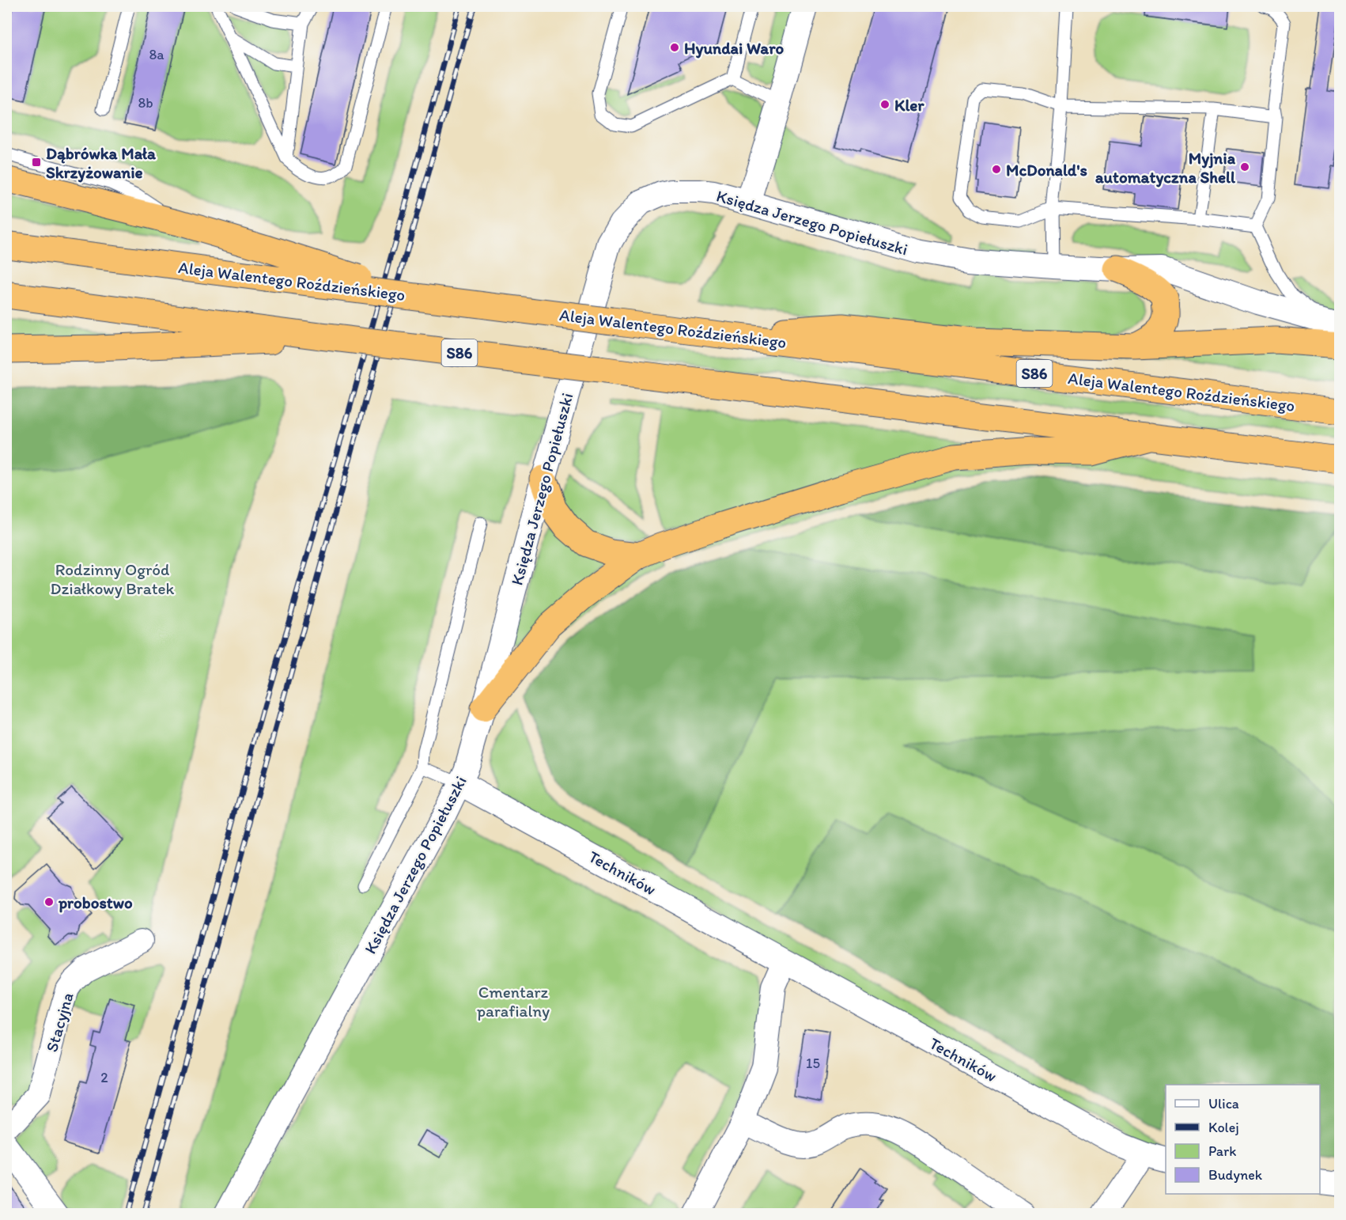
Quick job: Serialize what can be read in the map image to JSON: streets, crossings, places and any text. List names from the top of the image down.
{
  "streets": {
    "highway": ["Aleja Walentego Roździeńskiego", "S86"],
    "street": ["Księdza Jerzego Popiełuszki", "Techników", "Stacyjna"]
  },
  "crossings": [
    ["Księdza Jerzego Popiełuszki", "Techników"]
  ],
  "parks": ["Rodzinny Ogród Działkowy Bratek", "Cmentarz parafialny"],
  "places": {
    "other": [
      "Hyundai Waro",
      "Kler",
      "Myjnia automatyczna Shell",
      "McDonald's",
      "probostwo"
    ],
    "transit": ["Dąbrówka Mała Skrzyżowanie"]
  },
  "house_numbers": [
    "8a",
    "8b",
    "15",
    "2"
  ],
  "legend": [
    "Ulica",
    "Kolej",
    "Park",
    "Budynek"
  ]
}
